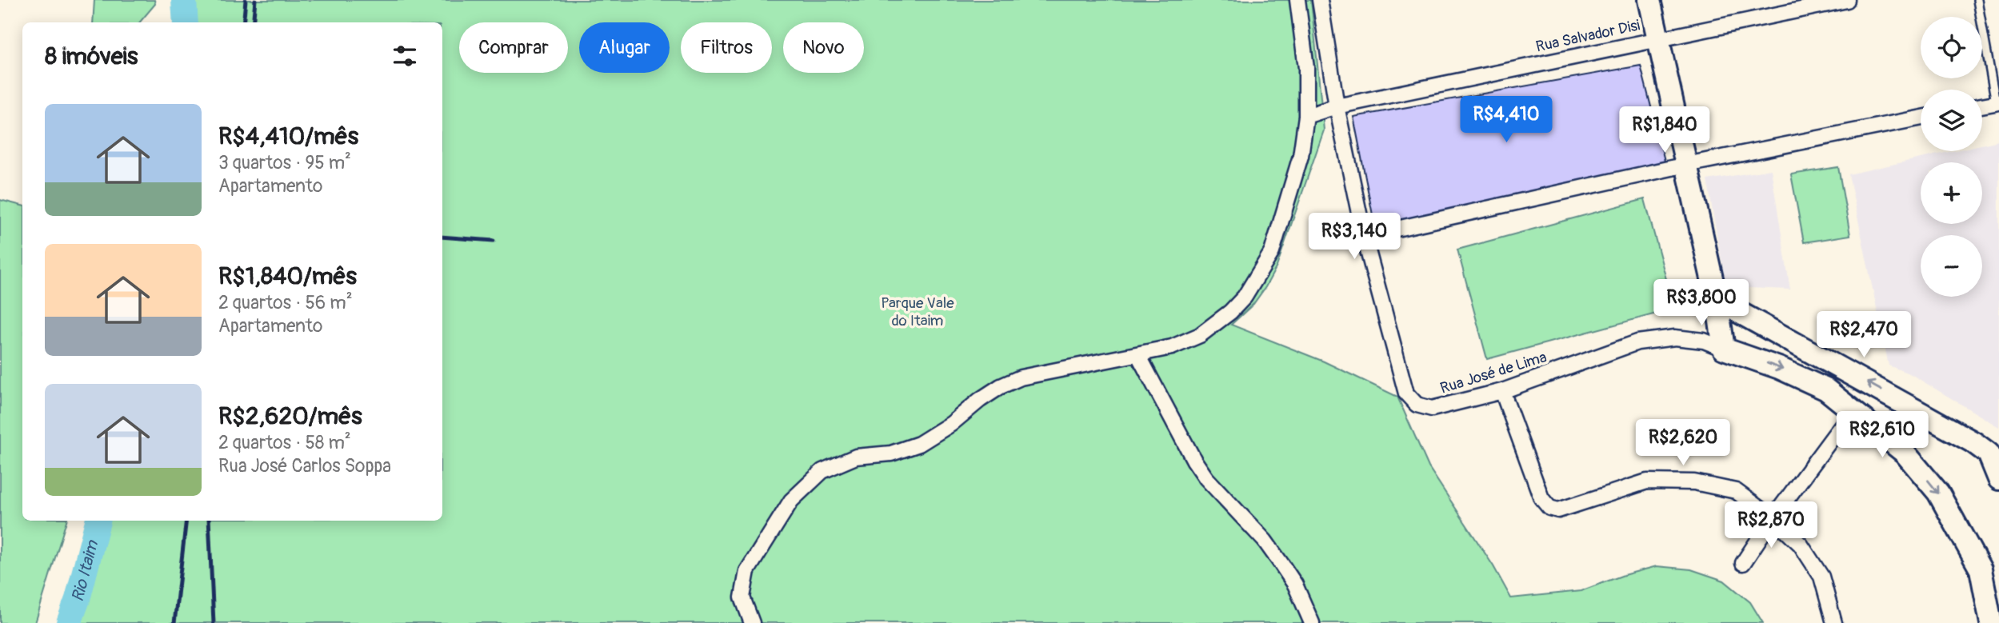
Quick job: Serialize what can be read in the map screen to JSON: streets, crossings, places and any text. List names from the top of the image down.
{
  "streets": {
    "street": ["Rua Salvador Disi", "Rua José de Lima"]
  },
  "crossings": [
    ["Rua Salvador Disi", "Rua José de Lima"]
  ],
  "water": ["Rio Itaim"],
  "parks": ["Parque Vale do Itaim"],
  "page": {
    "map_buttons": ["+", "−"],
    "chip": [
      "Comprar",
      "Alugar",
      "Filtros",
      "Novo"
    ],
    "heading": "8 imóveis",
    "list": [
      {
        "name": "R$4,410/mês",
        "note": "3 quartos · 95 m² · Apartamento"
      },
      {
        "name": "R$1,840/mês",
        "note": "2 quartos · 56 m² · Apartamento"
      },
      {
        "name": "R$2,620/mês",
        "note": "2 quartos · 58 m² · Rua José Carlos Soppa"
      }
    ],
    "price": [
      "R$4,410",
      "R$1,840",
      "R$3,140",
      "R$3,800",
      "R$2,470",
      "R$2,610",
      "R$2,620",
      "R$2,870"
    ]
  }
}
